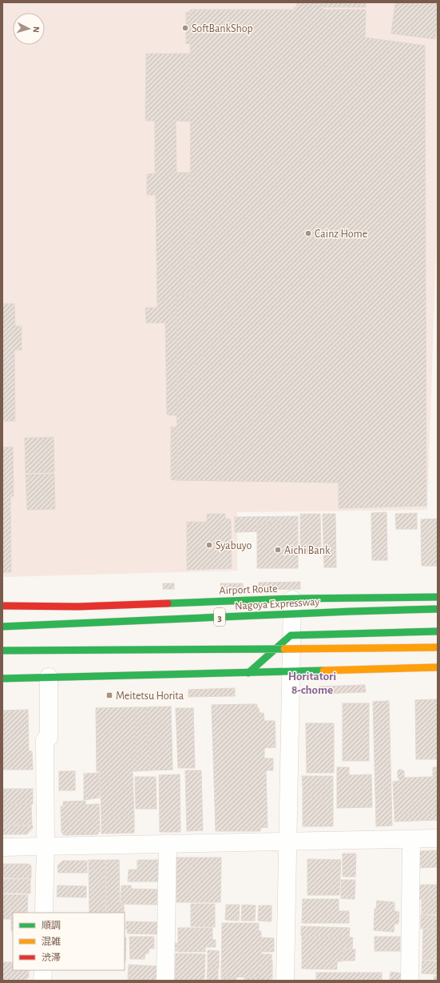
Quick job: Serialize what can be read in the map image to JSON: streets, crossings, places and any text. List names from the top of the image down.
{
  "streets": {
    "main road": ["Airport Route", "Nagoya Expressway", "3"]
  },
  "districts": ["Horitatori 8-chome"],
  "places": {
    "other": [
      "SoftBankShop",
      "Cainz Home",
      "Syabuyo",
      "Aichi Bank"
    ],
    "transit": ["Meitetsu Horita"]
  },
  "legend": ["順調", "混雑", "渋滞"],
  "north": "right"
}
